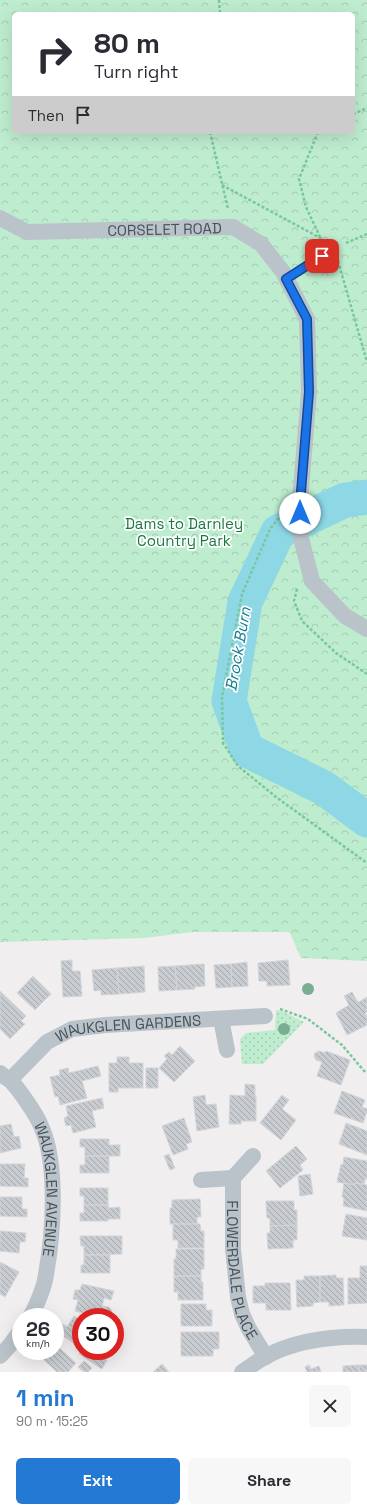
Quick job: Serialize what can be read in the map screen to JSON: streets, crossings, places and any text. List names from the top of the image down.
{
  "streets": {
    "street": [
      "CORSELET ROAD",
      "WAUKGLEN GARDENS",
      "WAUKGLEN AVENUE",
      "FLOWERDALE PLACE"
    ]
  },
  "crossings": [
    ["WAUKGLEN GARDENS", "WAUKGLEN AVENUE"]
  ],
  "water": ["Brock Burn"],
  "parks": ["Dams to Darnley Country Park"],
  "page": {
    "turn": ["80 m", "Turn right"],
    "then": "Then",
    "speed": "26 km/h",
    "limit": "30",
    "heading": ["1 min", "90 m · 15:25"],
    "buttons": ["Exit", "Share"]
  }
}
